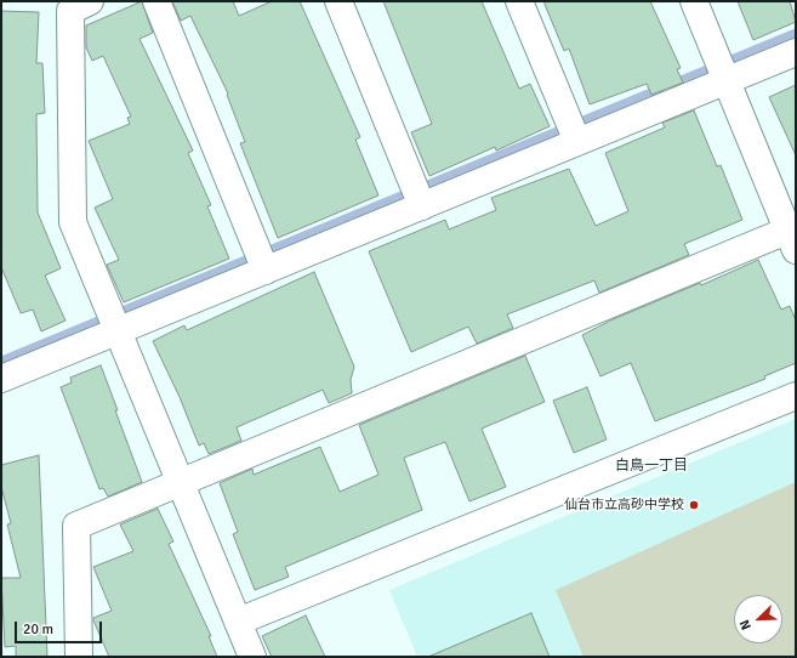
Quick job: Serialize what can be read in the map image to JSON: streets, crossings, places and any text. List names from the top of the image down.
{
  "districts": ["白鳥一丁目"],
  "places": ["仙台市立高砂中学校"],
  "scale_bar": "20 m",
  "north": "bottom left"
}
